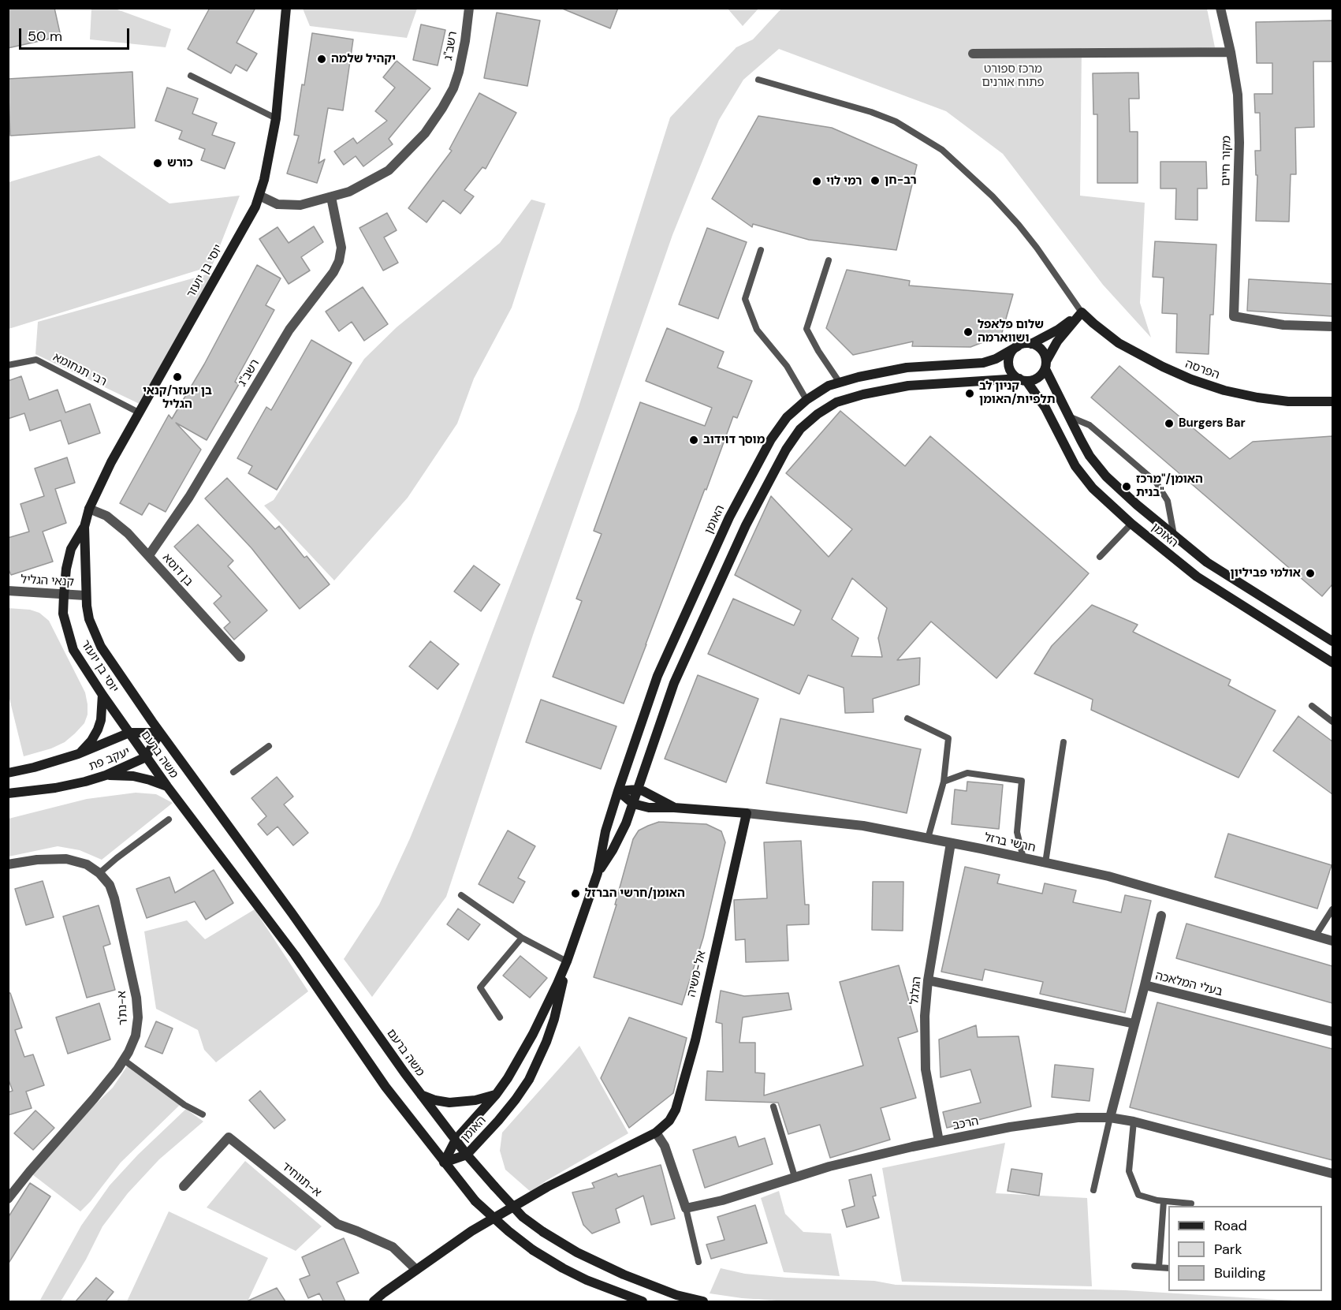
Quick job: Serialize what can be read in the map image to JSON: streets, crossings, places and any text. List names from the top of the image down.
{
  "streets": {
    "street": [
      "רשב\"ג",
      "מקור חיים",
      "יוסי בן יועזר",
      "הפרסה",
      "האומן",
      "בן דוסא",
      "קנאי הגליל",
      "משה ברעם",
      "יעקב פת",
      "חרשי ברזל",
      "אל-משיה",
      "בעלי המלאכה",
      "הגלגל",
      "א-נת'ר",
      "הרכב",
      "א-תווחיד"
    ],
    "lane": ["רבי תנחומא"]
  },
  "crossings": [
    ["רשב\"ג", "יוסי בן יועזר"],
    ["רשב\"ג", "בן דוסא"],
    ["יוסי בן יועזר", "רבי תנחומא"],
    ["יוסי בן יועזר", "בן דוסא"],
    ["יוסי בן יועזר", "קנאי הגליל"],
    ["יוסי בן יועזר", "משה ברעם"],
    ["יוסי בן יועזר", "יעקב פת"],
    ["האומן", "משה ברעם"],
    ["האומן", "חרשי ברזל"],
    ["משה ברעם", "יעקב פת"],
    ["חרשי ברזל", "אל-משיה"],
    ["חרשי ברזל", "הגלגל"],
    ["בעלי המלאכה", "הרכב"],
    ["הגלגל", "הרכב"]
  ],
  "parks": ["מרכז ספורט פתוח אורנים"],
  "places": [
    "יקהיל שלמה",
    "כורש",
    "רב-חן",
    "רמי לוי",
    "שלום פלאפל ושווארמה",
    "בן יועזר/קנאי הגליל",
    "קניון לב תלפיות/האומן",
    "Burgers Bar",
    "מוסך דוידוב",
    "האומן/\"מרכז בנית\"",
    "אולמי פביליון",
    "האומן/חרשי הברזל"
  ],
  "legend": ["Road", "Park", "Building"],
  "scale_bar": "50 m"
}
